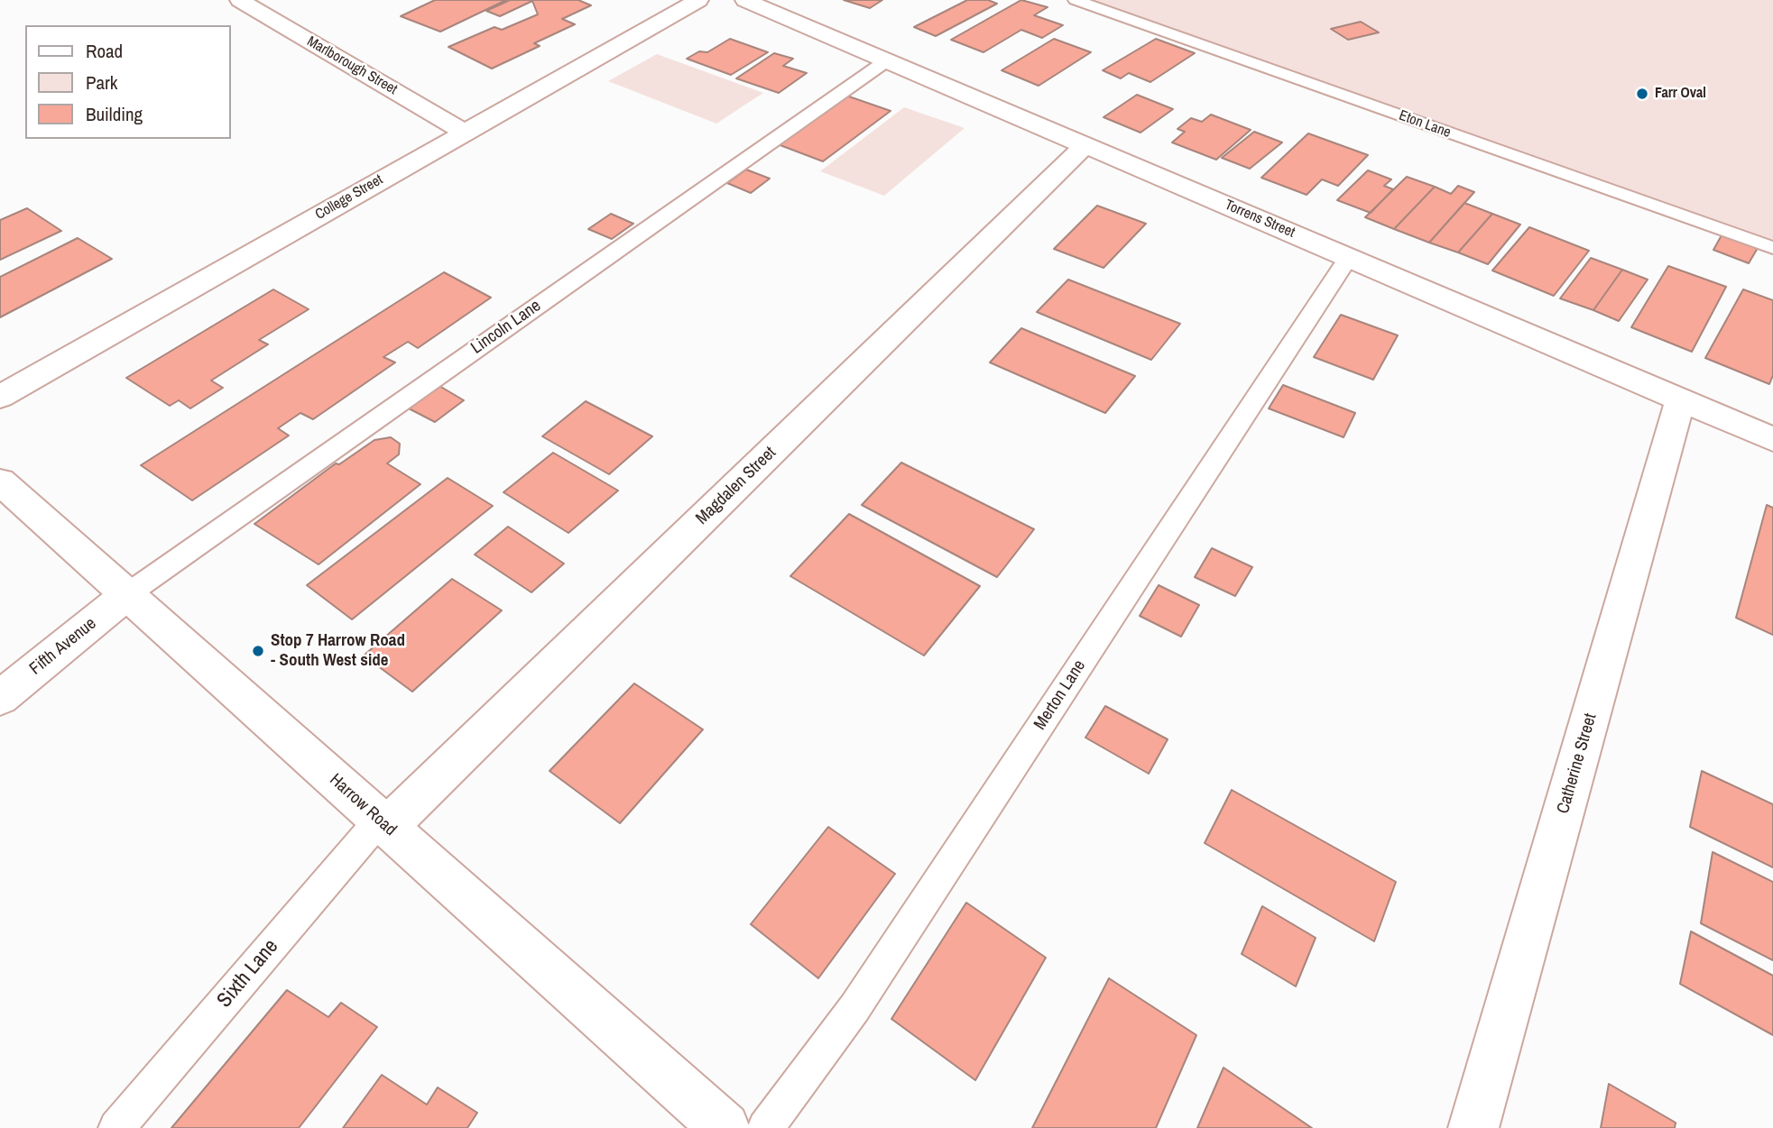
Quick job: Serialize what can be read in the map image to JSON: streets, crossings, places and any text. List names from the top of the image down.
{
  "streets": {
    "street": [
      "Marlborough Street",
      "College Street",
      "Torrens Street",
      "Magdalen Street",
      "Fifth Avenue",
      "Catherine Street",
      "Harrow Road"
    ],
    "lane": [
      "Eton Lane",
      "Lincoln Lane",
      "Merton Lane",
      "Sixth Lane"
    ]
  },
  "crossings": [
    ["Marlborough Street", "College Street"],
    ["Torrens Street", "Lincoln Lane"],
    ["Torrens Street", "Magdalen Street"],
    ["Torrens Street", "Merton Lane"],
    ["Torrens Street", "Catherine Street"],
    ["Lincoln Lane", "Fifth Avenue"],
    ["Lincoln Lane", "Harrow Road"],
    ["Magdalen Street", "Harrow Road"],
    ["Magdalen Street", "Sixth Lane"],
    ["Fifth Avenue", "Harrow Road"],
    ["Harrow Road", "Sixth Lane"]
  ],
  "places": ["Farr Oval", "Stop 7 Harrow Road - South West side"],
  "legend": ["Road", "Park", "Building"]
}
